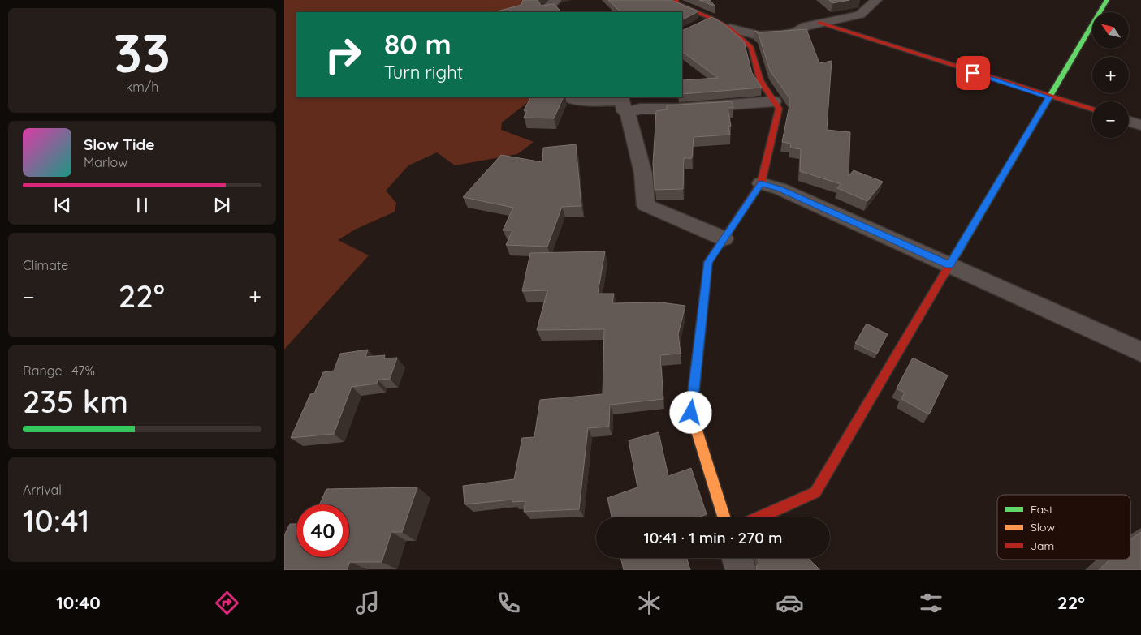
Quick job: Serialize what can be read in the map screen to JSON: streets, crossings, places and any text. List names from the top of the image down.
{
  "legend": ["Fast", "Slow", "Jam"],
  "north": "top left",
  "page": {
    "tile": [
      ["33", "km/h"],
      "Climate",
      ["Range · 47%", "235 km"],
      ["Arrival", "10:41"]
    ],
    "map_buttons": ["+", "−"],
    "turn": ["80 m", "Turn right"],
    "song": ["Slow Tide", "Marlow"],
    "heat": ["−", "22°", "+"],
    "limit": "40",
    "trip": "10:41 · 1 min · 270 m",
    "tabs": ["10:40", "22°"]
  }
}
